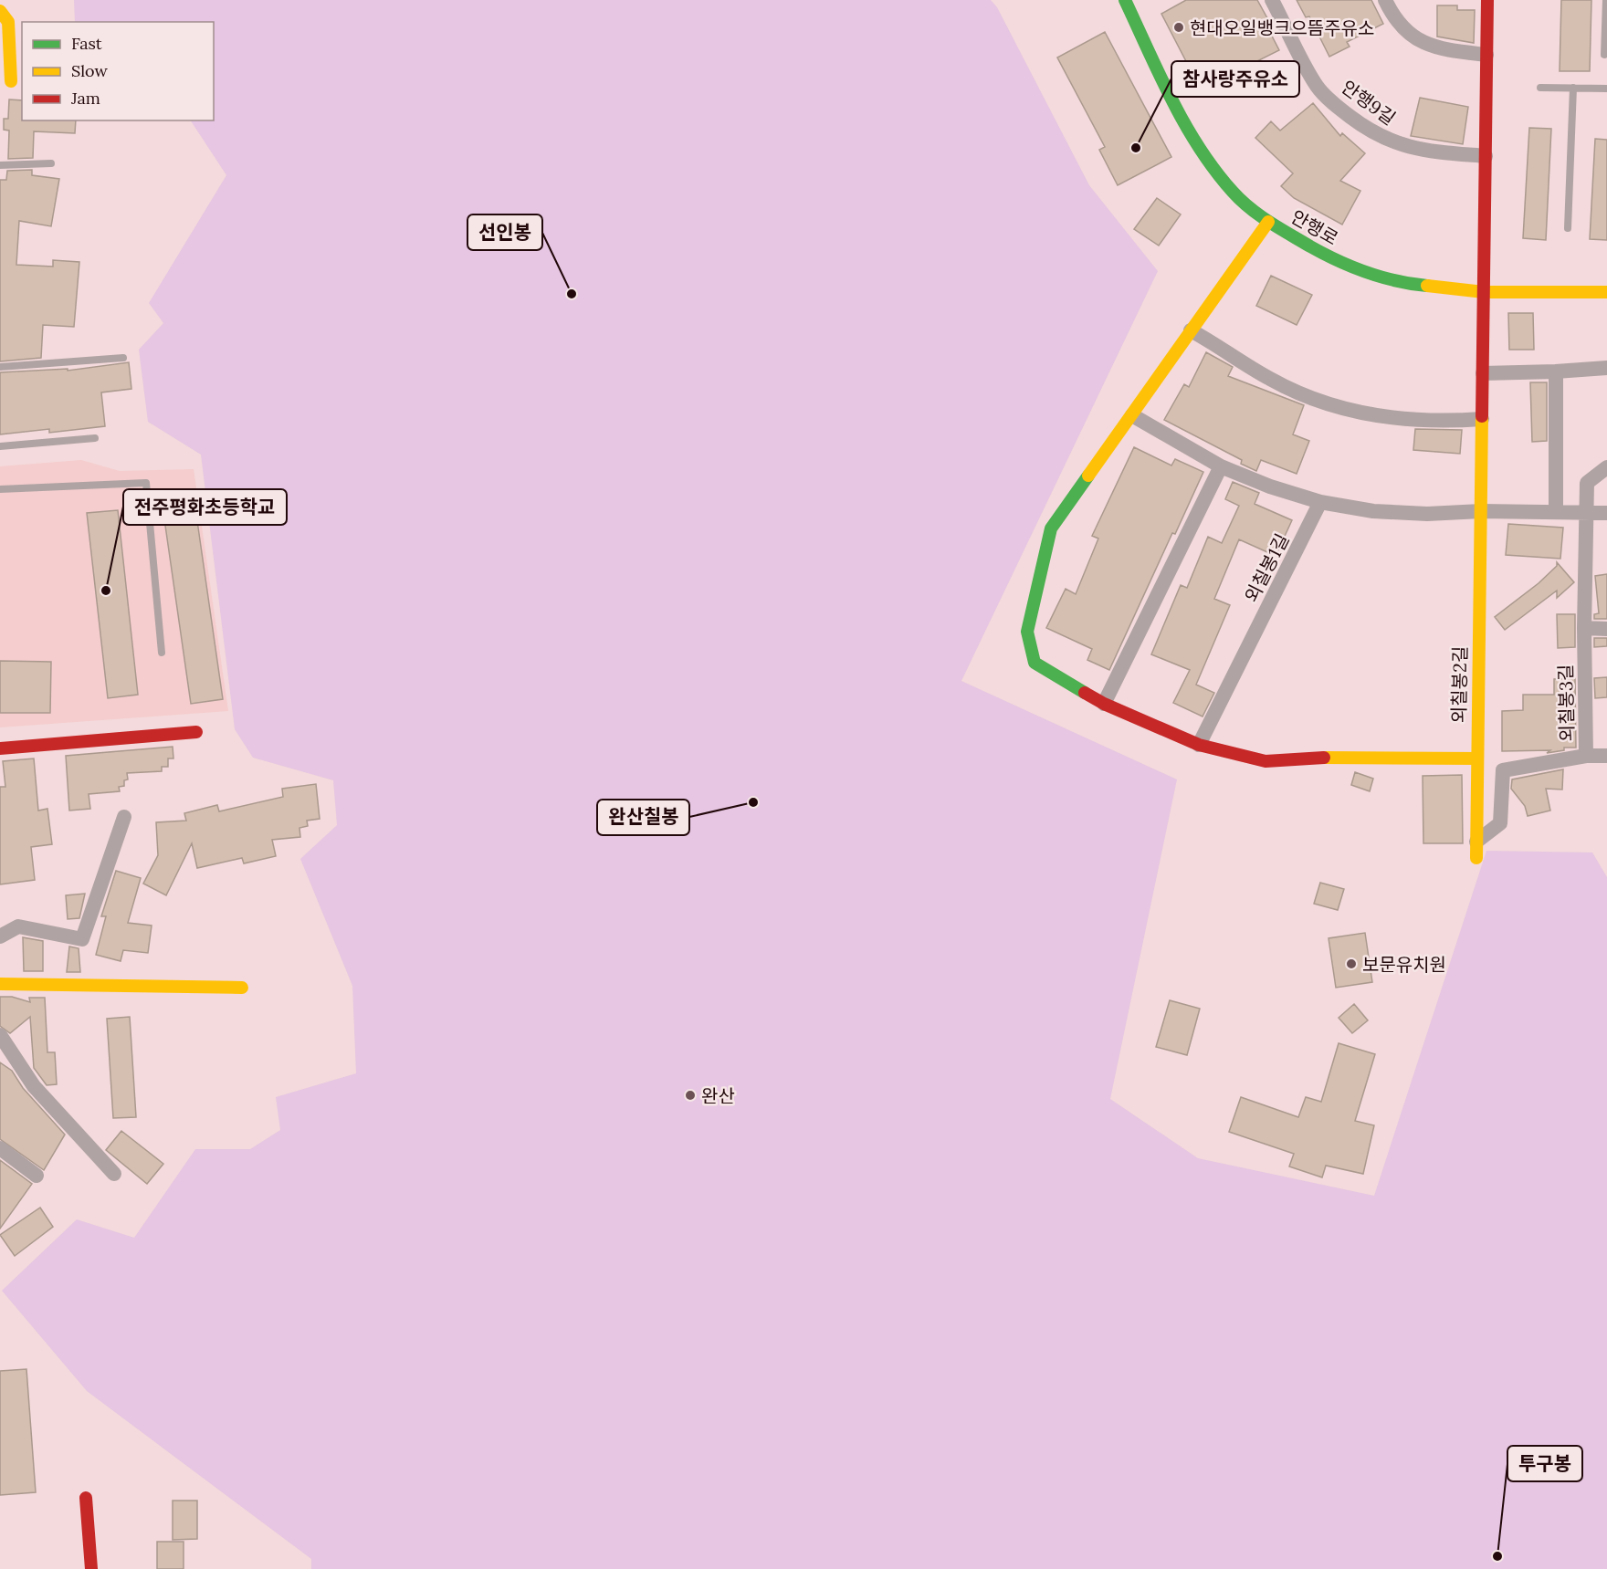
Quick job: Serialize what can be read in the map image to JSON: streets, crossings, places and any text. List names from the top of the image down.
{
  "streets": {
    "street": [
      "안행9길",
      "안행로",
      "외칠봉1길",
      "외칠봉2길",
      "외칠봉3길"
    ]
  },
  "crossings": [
    ["안행로", "외칠봉2길"]
  ],
  "places": [
    "현대오일뱅크으뜸주유소",
    "참사랑주유소",
    "선인봉",
    "전주평화초등학교",
    "완산칠봉",
    "보문유치원",
    "완산",
    "투구봉"
  ],
  "legend": ["Fast", "Slow", "Jam"]
}
